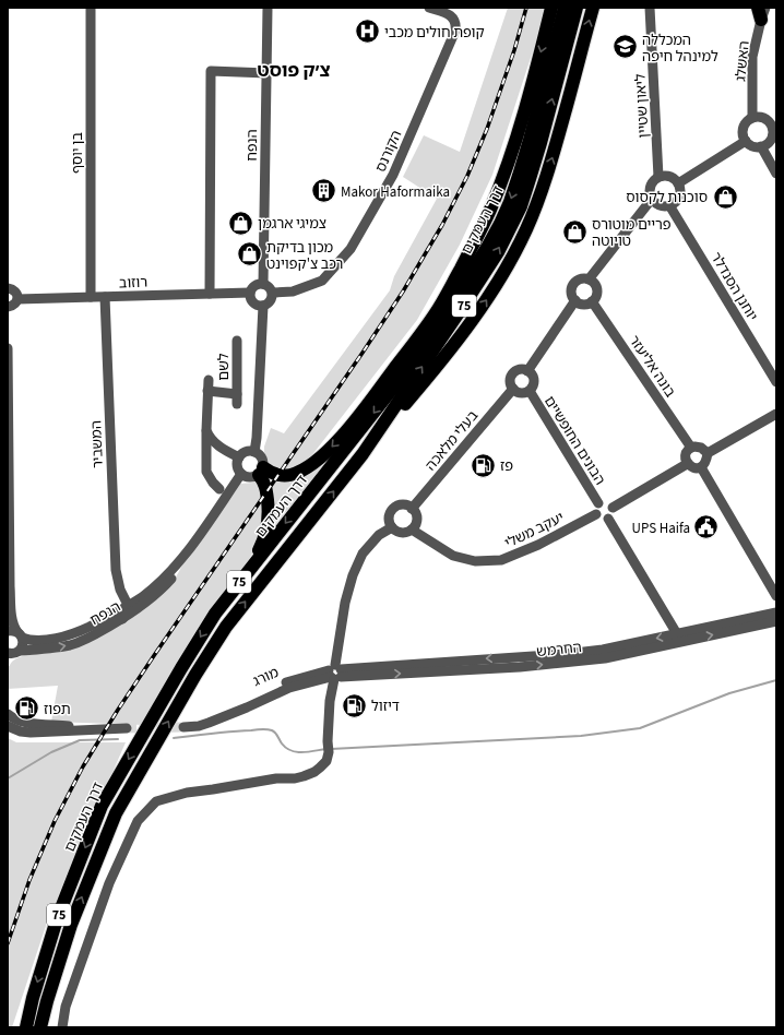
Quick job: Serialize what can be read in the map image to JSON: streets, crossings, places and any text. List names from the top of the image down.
{
  "streets": {
    "highway": ["דרך העמקים", "75"],
    "street": [
      "האשלג",
      "ליאון שטיין",
      "הנפח",
      "הקורנס",
      "בן יוסף",
      "רוזוב",
      "יוחנן הסנדלר",
      "בונה אליעזר",
      "לשם",
      "בעלי מלאכה",
      "הבונים החופשיים",
      "המשביר",
      "יעקב משלי",
      "החרמש",
      "מורג"
    ]
  },
  "crossings": [
    ["ליאון שטיין", "יוחנן הסנדלר"],
    ["הנפח", "הקורנס"],
    ["הנפח", "רוזוב"],
    ["הנפח", "המשביר"],
    ["הקורנס", "רוזוב"],
    ["בן יוסף", "רוזוב"],
    ["רוזוב", "המשביר"],
    ["בעלי מלאכה", "הבונים החופשיים"],
    ["בעלי מלאכה", "יעקב משלי"],
    ["הבונים החופשיים", "יעקב משלי"],
    ["החרמש", "מורג"]
  ],
  "districts": ["צ׳ק פוסט"],
  "places": {
    "hospital": ["קופת חולים מכבי"],
    "school or university": ["המכללה למינהל חיפה"],
    "building": ["Makor Haformaika"],
    "shop": [
      "סוכנות לקסוס",
      "צמיגי ארגמן",
      "פריים מוטורס טויוטה",
      "מכון בדיקת רכב צ'קפוינט"
    ],
    "fuel station": ["פז", "דיזול", "תפוז"],
    "public building": ["UPS Haifa"]
  }
}
